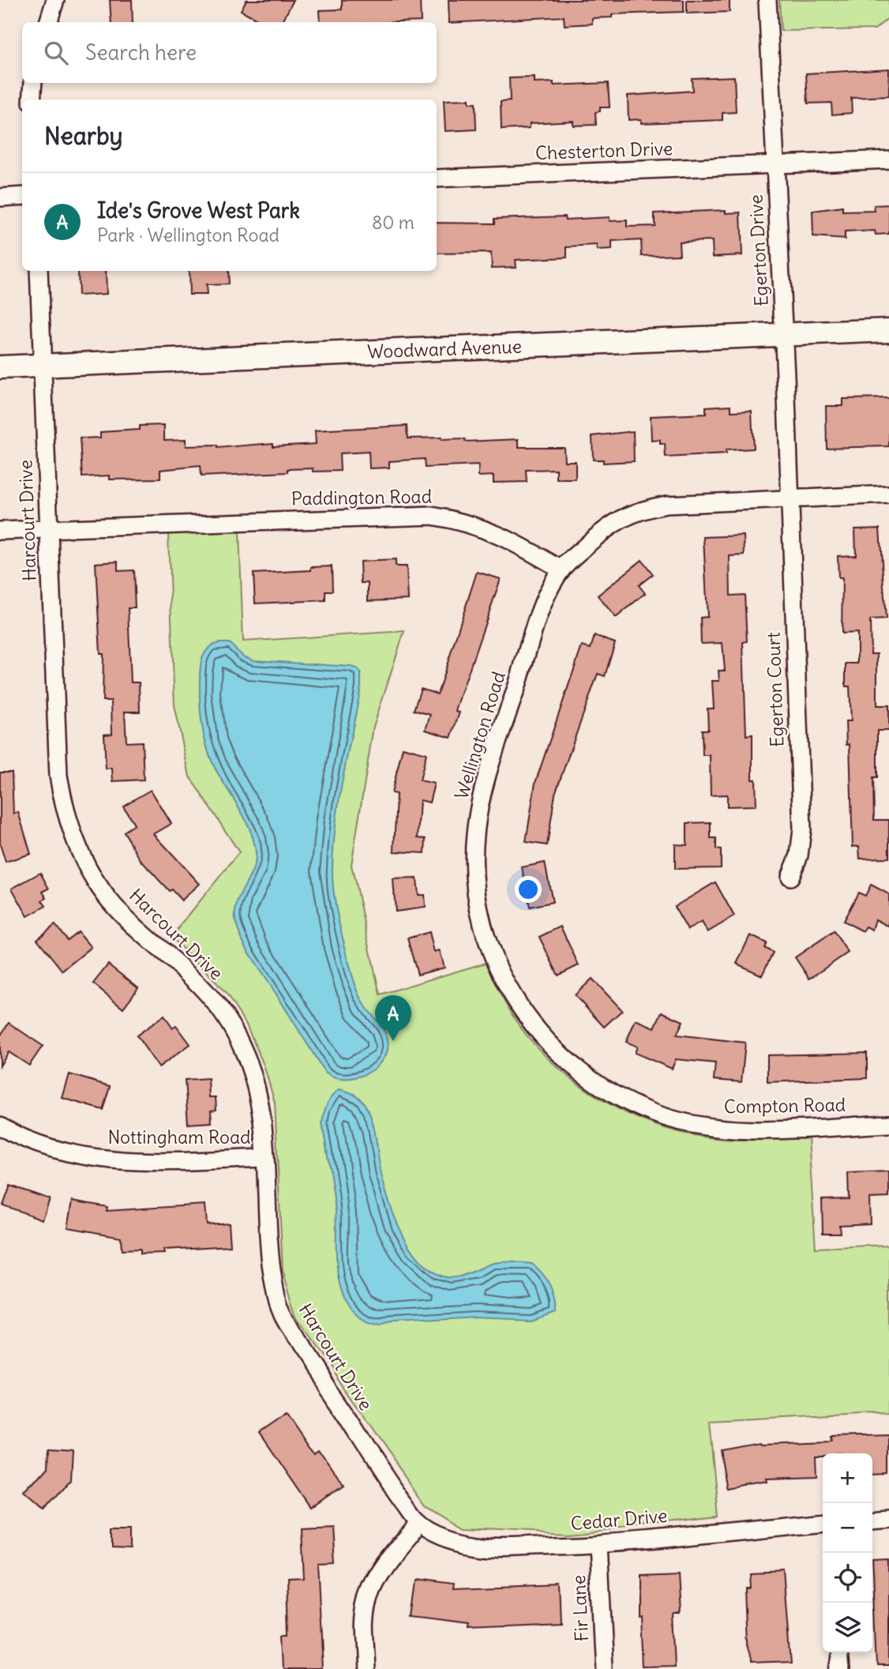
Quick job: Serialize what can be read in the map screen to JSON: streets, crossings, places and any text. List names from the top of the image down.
{
  "streets": {
    "main road": ["Woodward Avenue"],
    "street": [
      "Chesterton Drive",
      "Egerton Drive",
      "Paddington Road",
      "Harcourt Drive",
      "Egerton Court",
      "Wellington Road",
      "Compton Road",
      "Nottingham Road",
      "Cedar Drive",
      "Fir Lane"
    ]
  },
  "crossings": [
    ["Chesterton Drive", "Egerton Drive"],
    ["Egerton Drive", "Woodward Avenue"],
    ["Egerton Drive", "Egerton Court"],
    ["Woodward Avenue", "Harcourt Drive"],
    ["Paddington Road", "Harcourt Drive"],
    ["Paddington Road", "Wellington Road"],
    ["Harcourt Drive", "Nottingham Road"],
    ["Harcourt Drive", "Cedar Drive"],
    ["Wellington Road", "Compton Road"],
    ["Cedar Drive", "Fir Lane"]
  ],
  "page": {
    "search": "Search here",
    "heading": "Nearby",
    "list": [
      {
        "mark": "A",
        "name": "Ide's Grove West Park",
        "note": "Park · Wellington Road",
        "value": "80 m"
      }
    ],
    "pins": "A",
    "map_buttons": ["+", "−"]
  }
}
